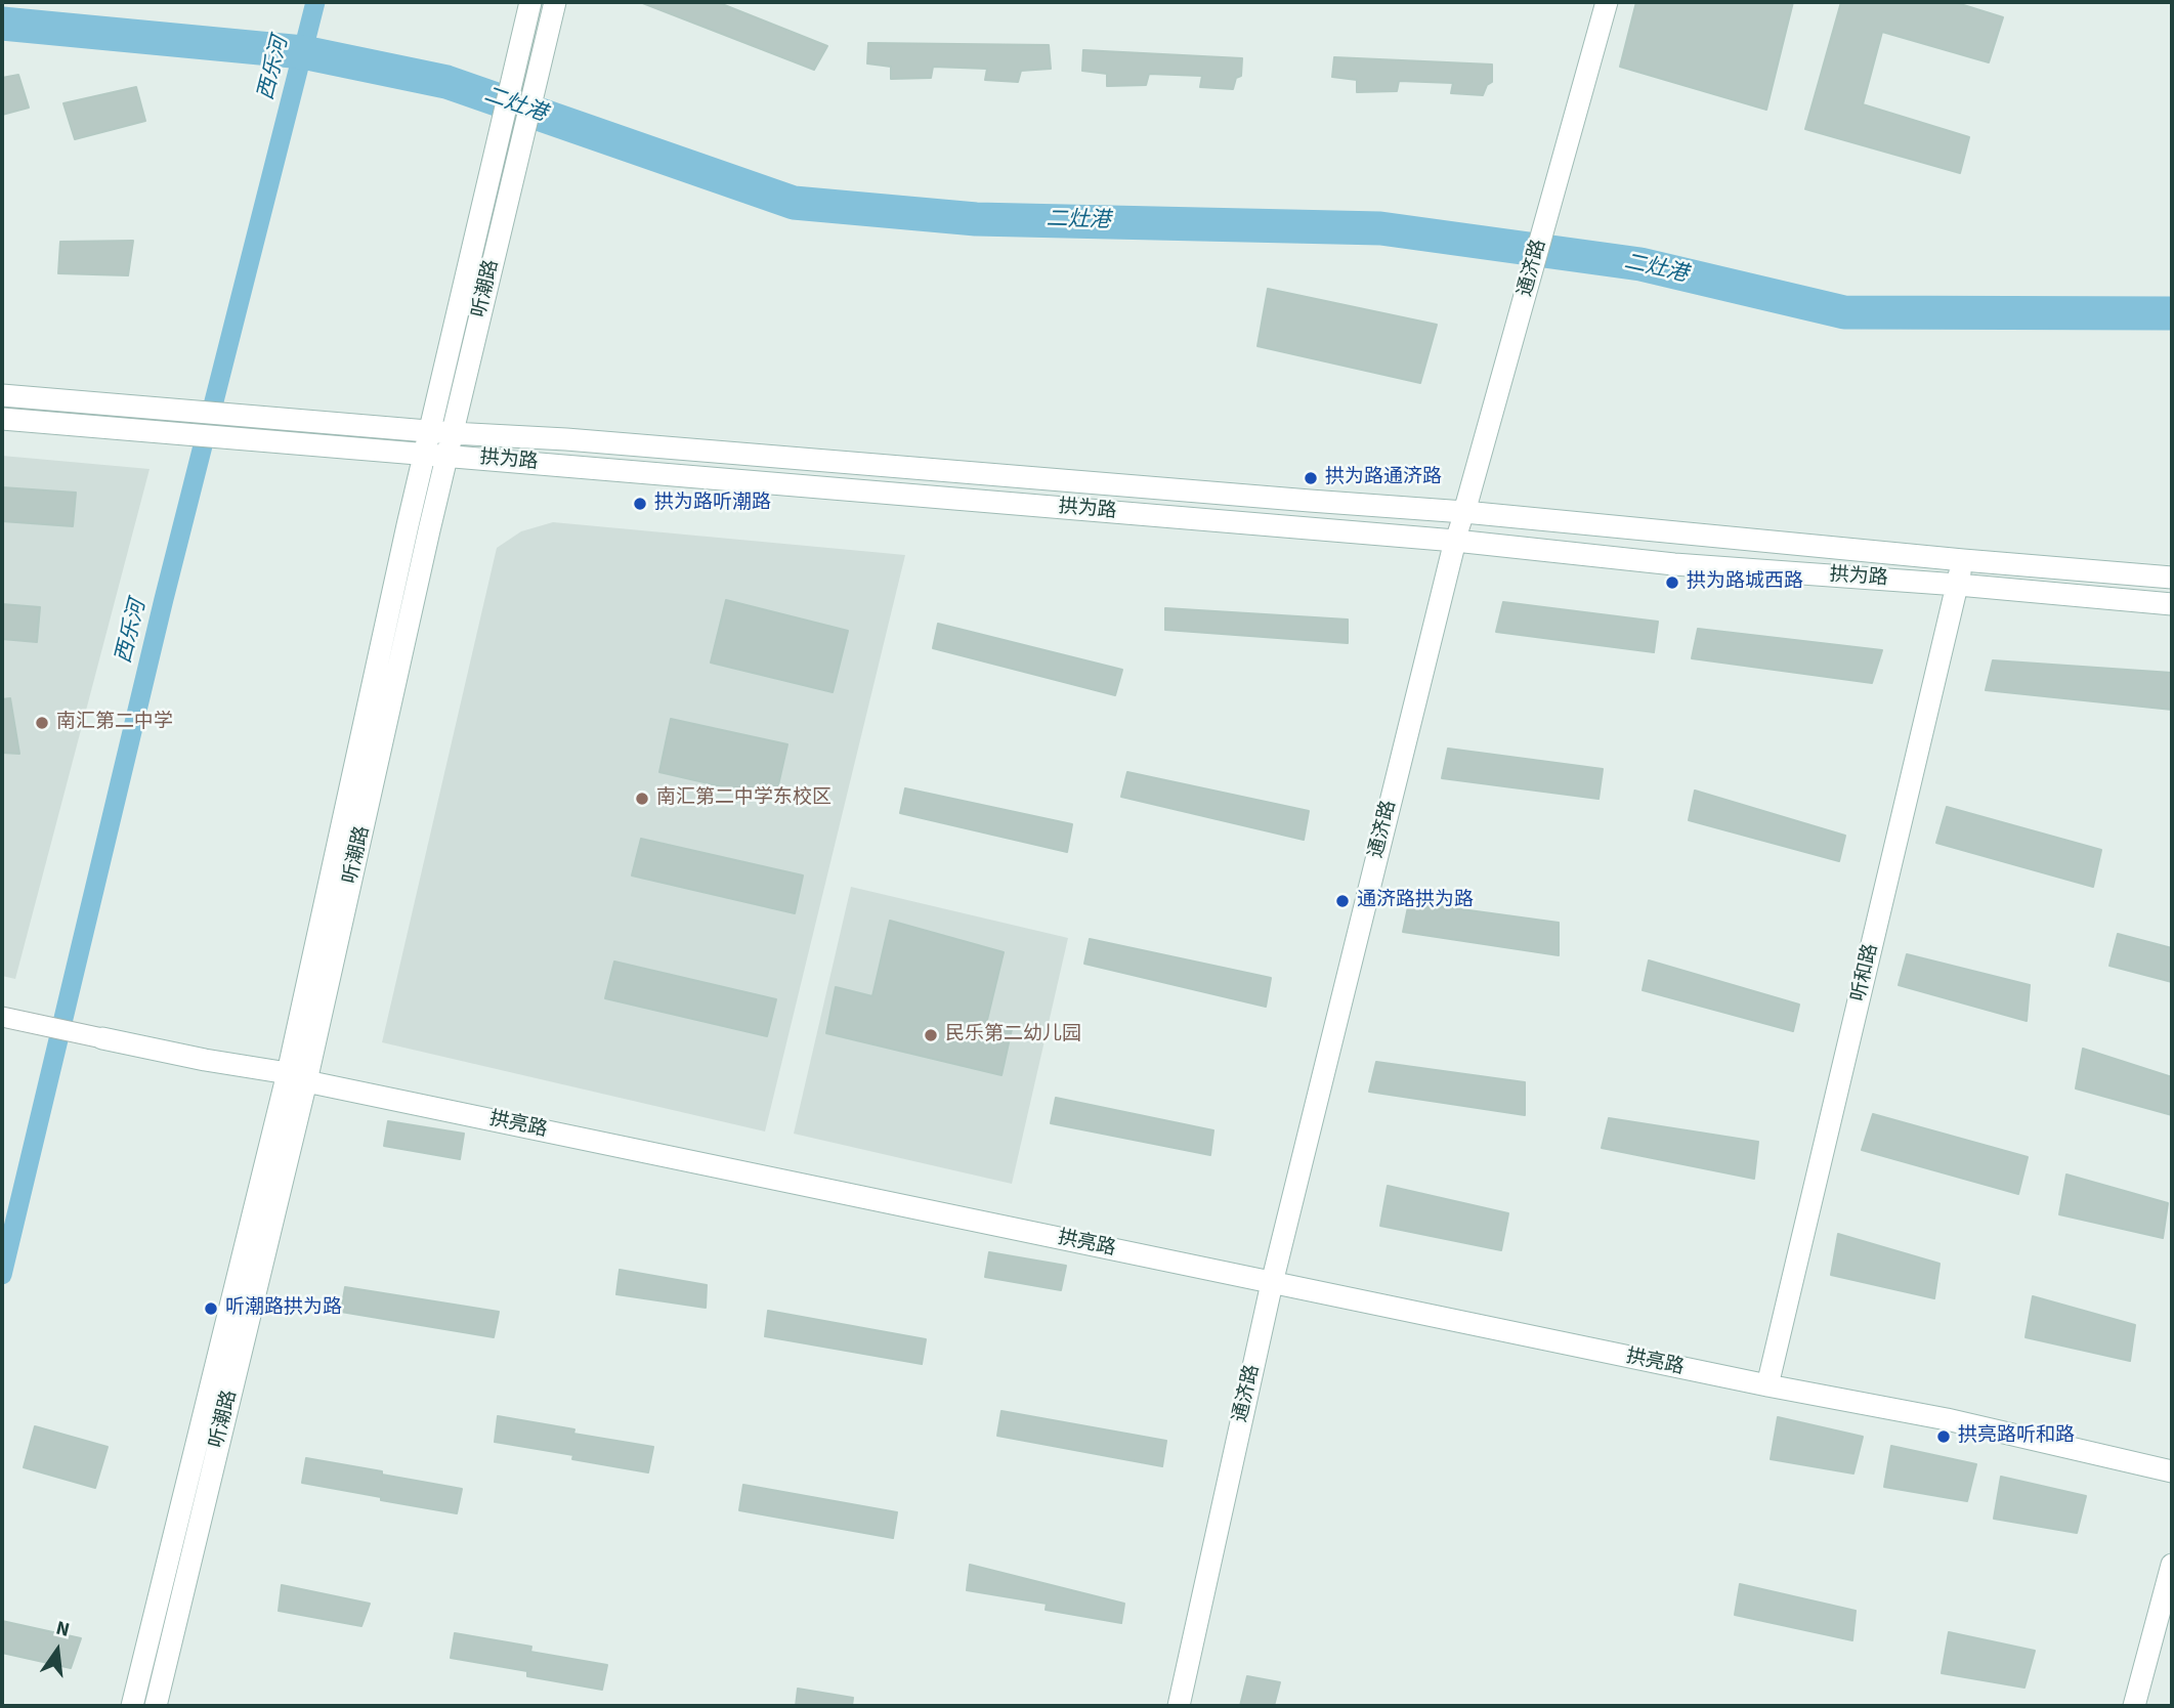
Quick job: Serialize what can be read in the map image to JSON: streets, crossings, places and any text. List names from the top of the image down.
{
  "streets": {
    "main road": [
      "通济路",
      "听潮路",
      "拱为路",
      "听和路",
      "拱亮路"
    ]
  },
  "crossings": [
    ["通济路", "拱为路"],
    ["通济路", "拱亮路"],
    ["听潮路", "拱为路"],
    ["听潮路", "拱亮路"],
    ["拱为路", "听和路"],
    ["听和路", "拱亮路"]
  ],
  "water": ["西乐河", "二灶港"],
  "places": [
    "拱为路通济路",
    "拱为路听潮路",
    "拱为路城西路",
    "南汇第二中学",
    "南汇第二中学东校区",
    "通济路拱为路",
    "民乐第二幼儿园",
    "听潮路拱为路",
    "拱亮路听和路"
  ],
  "north": "top"
}
